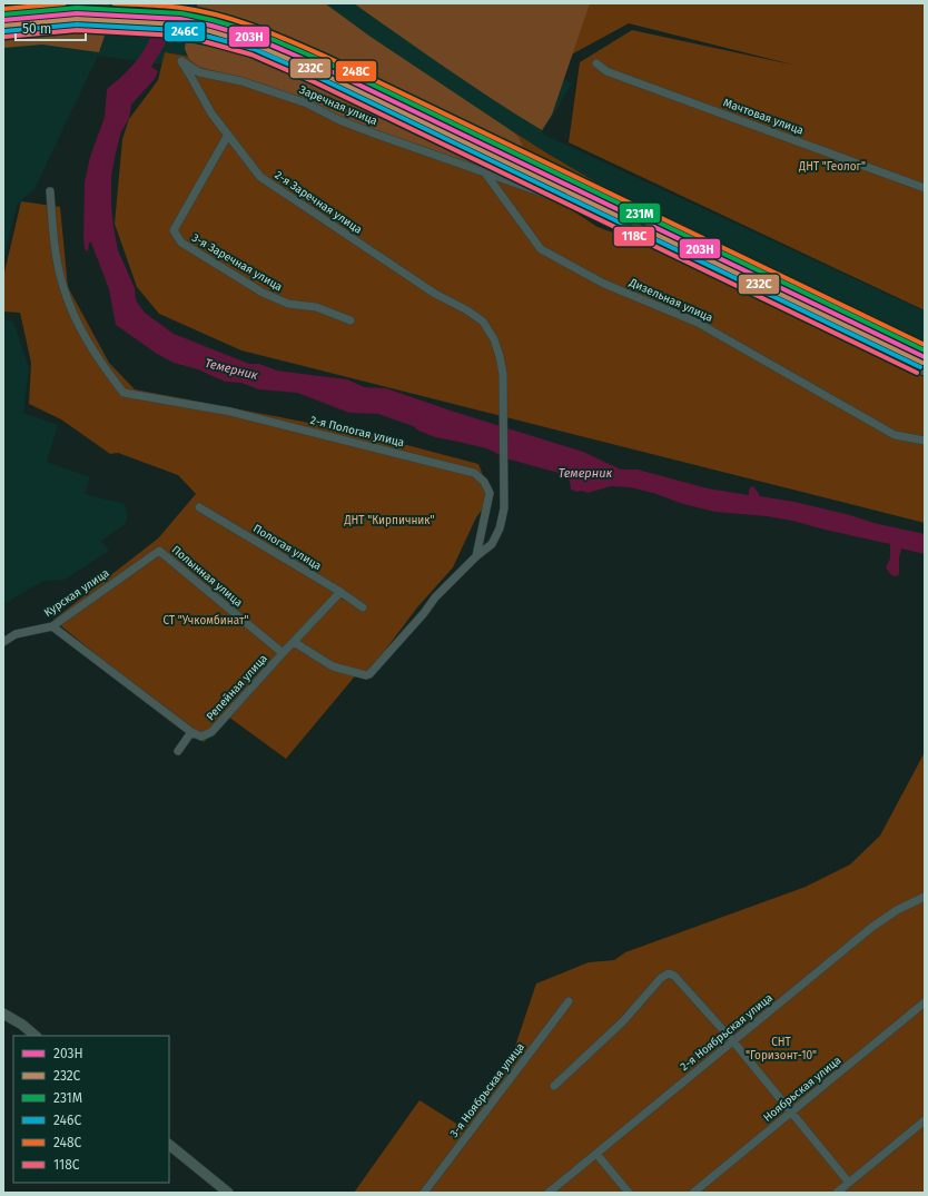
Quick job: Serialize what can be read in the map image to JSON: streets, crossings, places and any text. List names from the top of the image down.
{
  "streets": {
    "street": [
      "Заречная улица",
      "Мачтовая улица",
      "2-я Заречная улица",
      "3-я Заречная улица",
      "Дизельная улица",
      "2-я Пологая улица",
      "Пологая улица",
      "Полынная улица",
      "Курская улица",
      "Репейная улица",
      "2-я Ноябрьская улица",
      "Ноябрьская улица",
      "3-я Ноябрьская улица"
    ]
  },
  "crossings": [
    ["Заречная улица", "2-я Заречная улица"],
    ["Заречная улица", "Дизельная улица"],
    ["2-я Заречная улица", "3-я Заречная улица"],
    ["2-я Заречная улица", "2-я Пологая улица"],
    ["Пологая улица", "Репейная улица"],
    ["Полынная улица", "Курская улица"],
    ["Полынная улица", "Репейная улица"]
  ],
  "water": ["Темерник"],
  "parks": [
    "ДНТ \"Геолог\"",
    "ДНТ \"Кирпичник\"",
    "СТ \"Учкомбинат\"",
    "СНТ \"Горизонт-10\""
  ],
  "lines": [
    "transit line 248С",
    "transit line 231М",
    "transit line 203Н",
    "transit line 232C",
    "transit line 246С",
    "transit line 118С"
  ],
  "legend": [
    "203Н",
    "232C",
    "231М",
    "246С",
    "248С",
    "118С"
  ],
  "scale_bar": "50 m"
}
